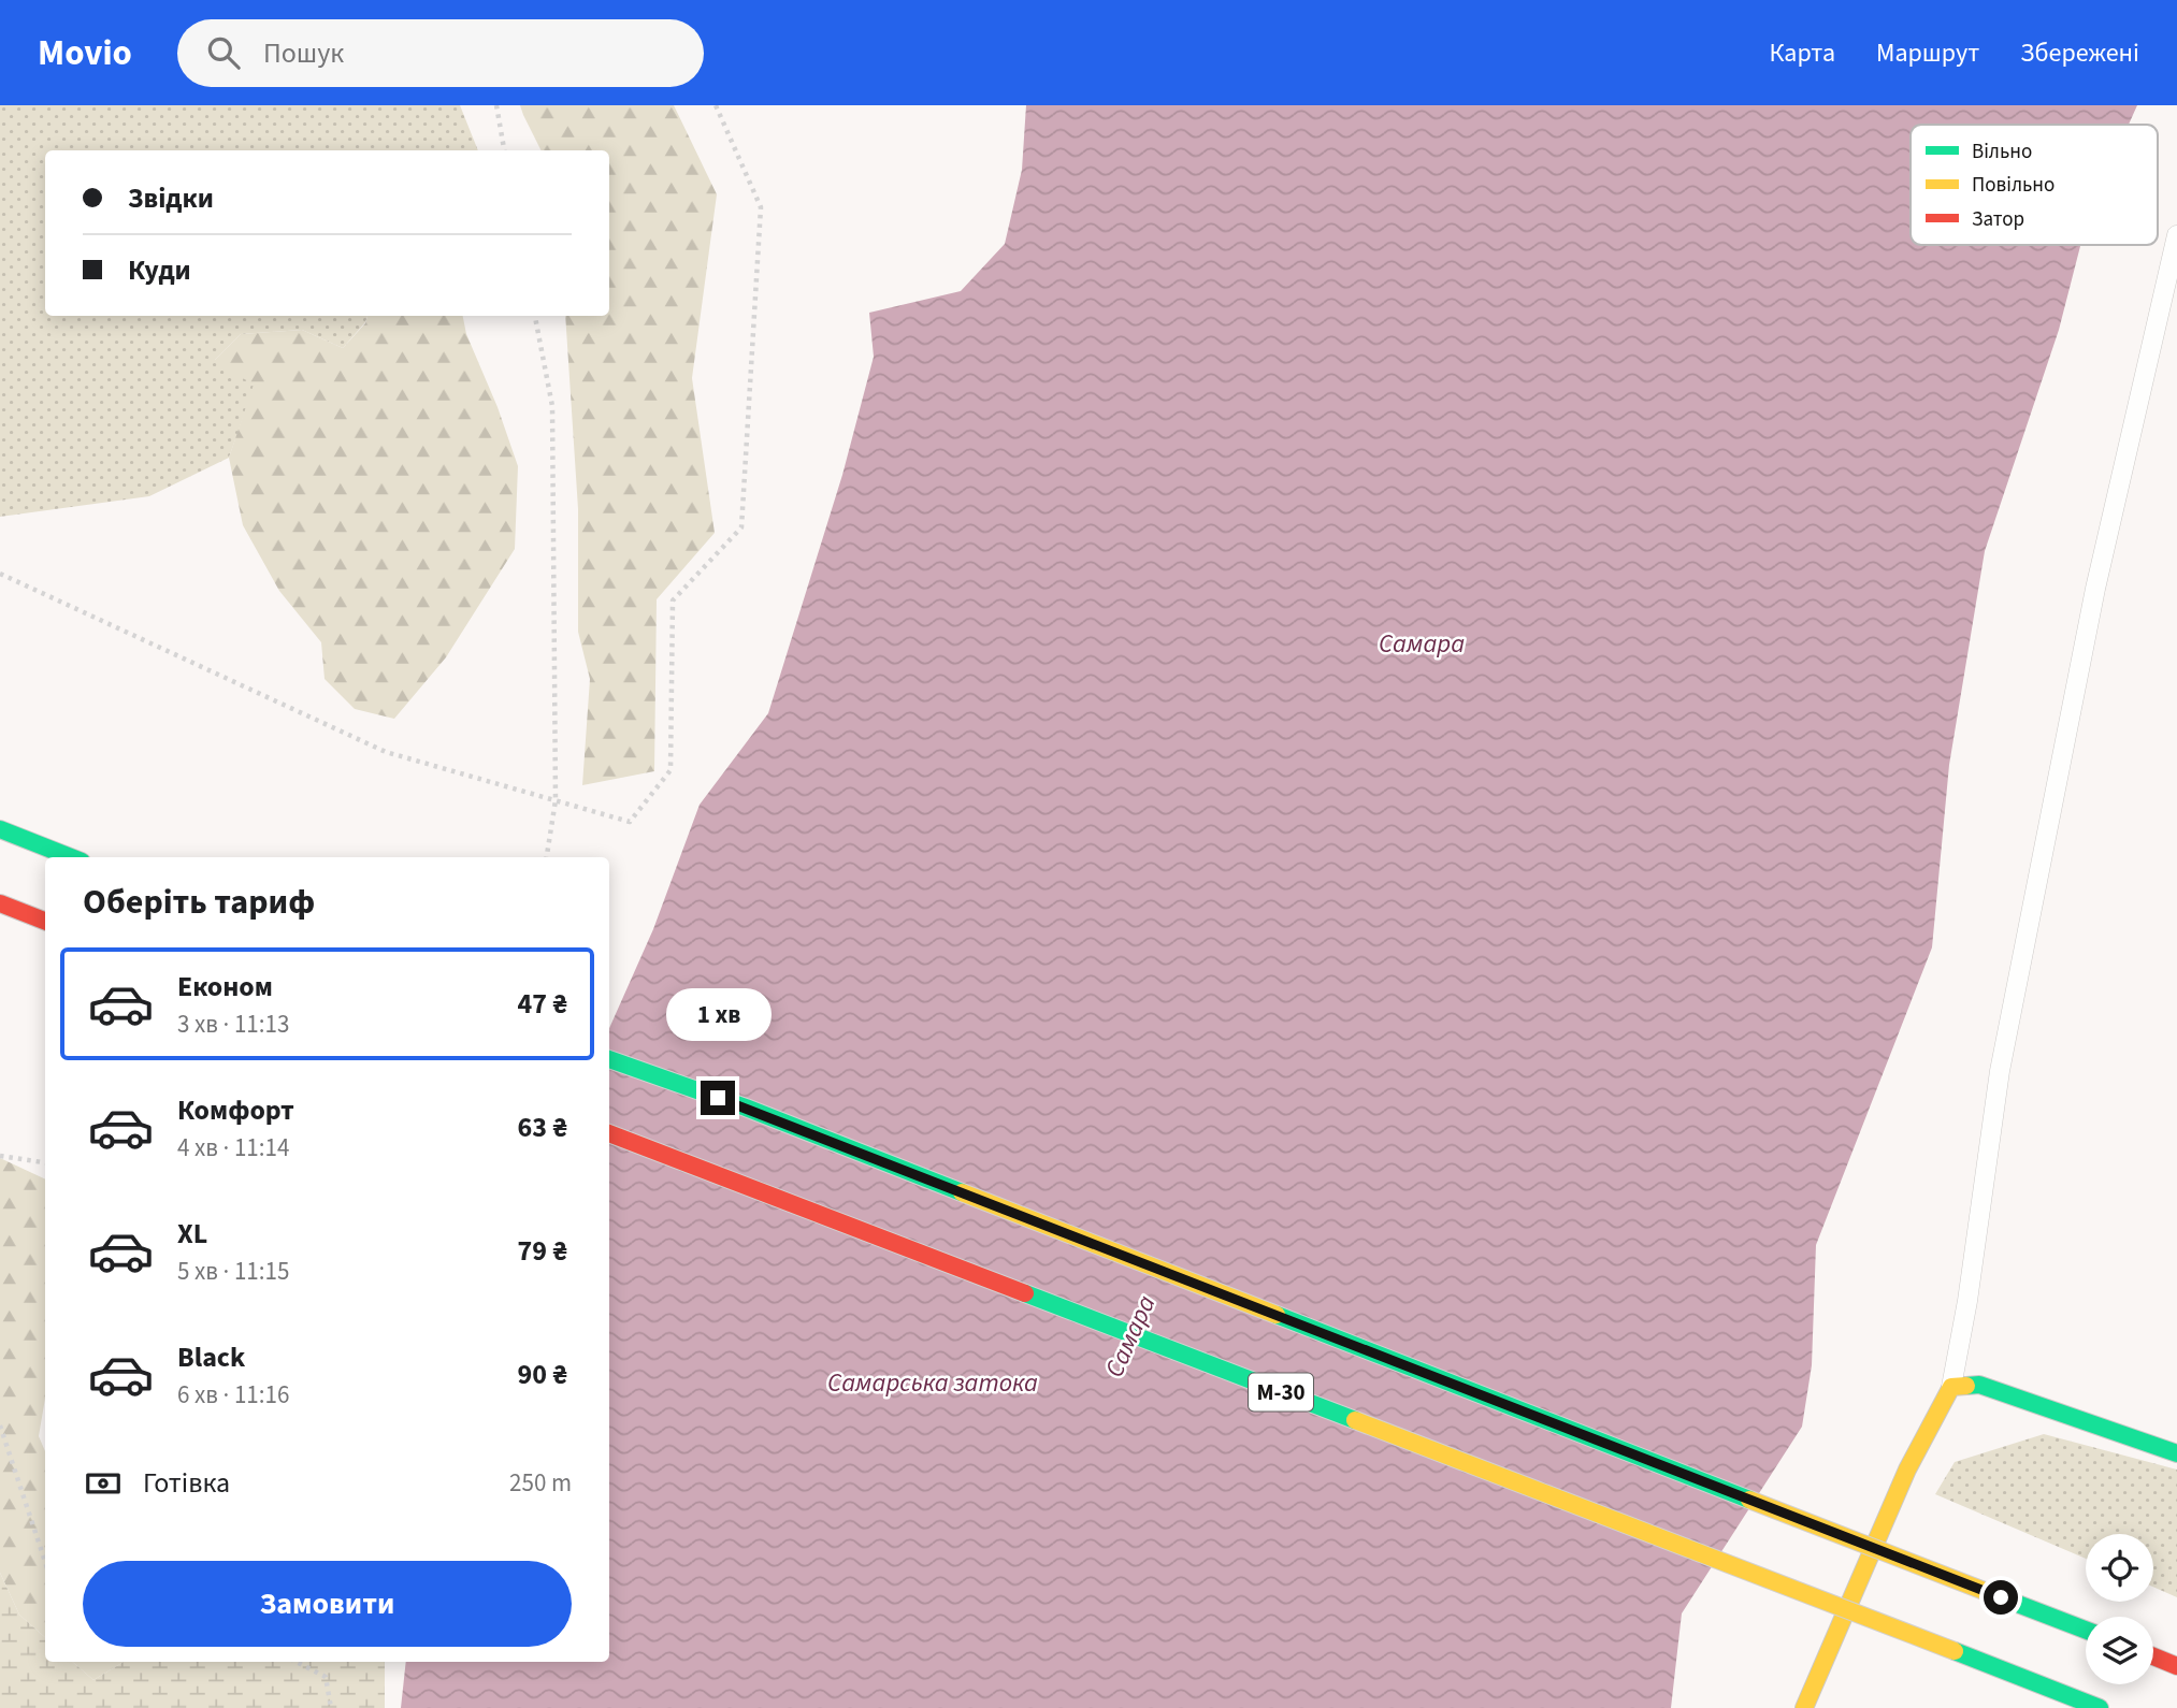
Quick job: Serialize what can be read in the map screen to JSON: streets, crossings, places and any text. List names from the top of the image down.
{
  "streets": {
    "main road": ["М-30"]
  },
  "water": ["Самара", "Самарська затока"],
  "legend": ["Вільно", "Повільно", "Затор"],
  "page": {
    "header": "Movio",
    "search": "Пошук",
    "nav": ["Карта", "Маршрут", "Збережені"],
    "banner": ["Звідки", "Куди"],
    "heading": "Оберіть тариф",
    "list": [
      {
        "name": "Економ",
        "note": "3 хв · 11:13",
        "value": "47 ₴"
      },
      {
        "name": "Комфорт",
        "note": "4 хв · 11:14",
        "value": "63 ₴"
      },
      {
        "name": "XL",
        "note": "5 хв · 11:15",
        "value": "79 ₴"
      },
      {
        "name": "Black",
        "note": "6 хв · 11:16",
        "value": "90 ₴"
      }
    ],
    "bubble": "1 хв",
    "pay": ["Готівка", "250 m"],
    "buttons": "Замовити"
  }
}
